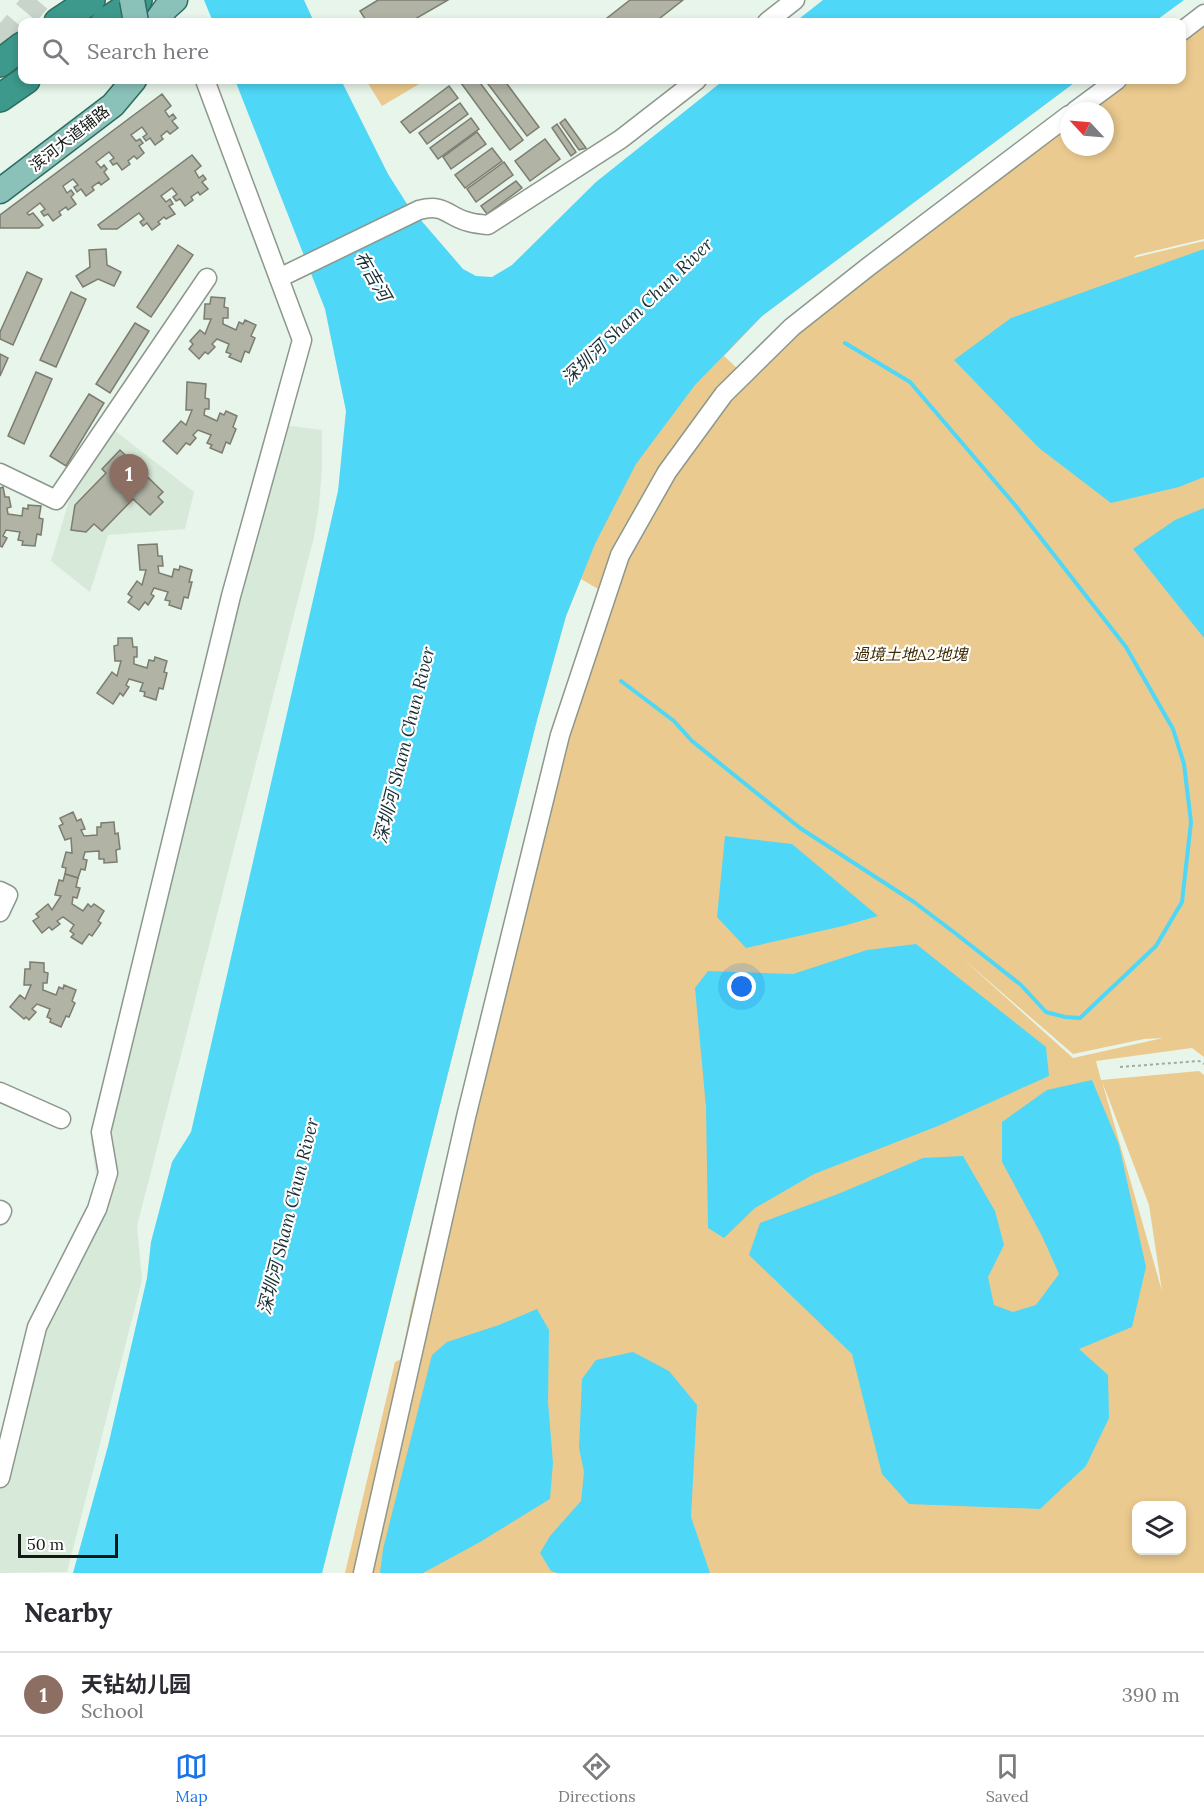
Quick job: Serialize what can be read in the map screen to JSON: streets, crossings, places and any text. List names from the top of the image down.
{
  "streets": {
    "main road": ["滨河大道辅路"]
  },
  "water": ["布吉河", "深圳河 Sham Chun River"],
  "parks": ["過境土地A2地塊"],
  "scale_bar": "50 m",
  "north": "top left",
  "page": {
    "search": "Search here",
    "pins": "1",
    "scale": "50 m",
    "heading": "Nearby",
    "list": [
      {
        "mark": "1",
        "name": "天钻幼儿园",
        "note": "School",
        "value": "390 m"
      }
    ],
    "nav": ["Map", "Directions", "Saved"]
  }
}
